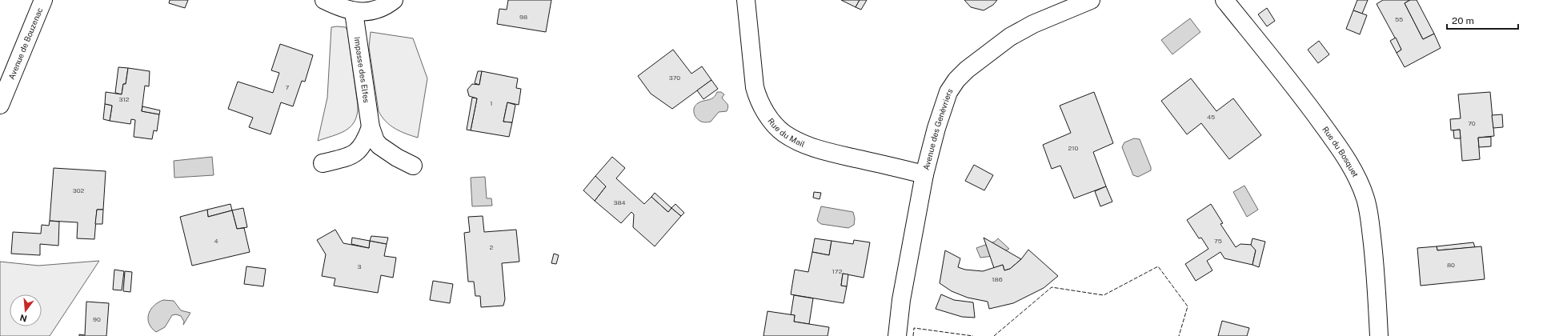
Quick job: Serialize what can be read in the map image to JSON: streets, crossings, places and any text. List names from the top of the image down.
{
  "streets": {
    "street": [
      "Avenue de Bouzenac",
      "Impasse des Elfes",
      "Avenue des Genèvriers",
      "Rue du Mail",
      "Rue du Bosquet"
    ]
  },
  "crossings": [
    ["Avenue des Genèvriers", "Rue du Mail"]
  ],
  "house_numbers": [
    "98",
    "55",
    "370",
    "7",
    "312",
    "1",
    "45",
    "70",
    "210",
    "302",
    "384",
    "4",
    "75",
    "2",
    "80",
    "3",
    "172",
    "186",
    "90"
  ],
  "scale_bar": "20 m",
  "north": "bottom"
}
